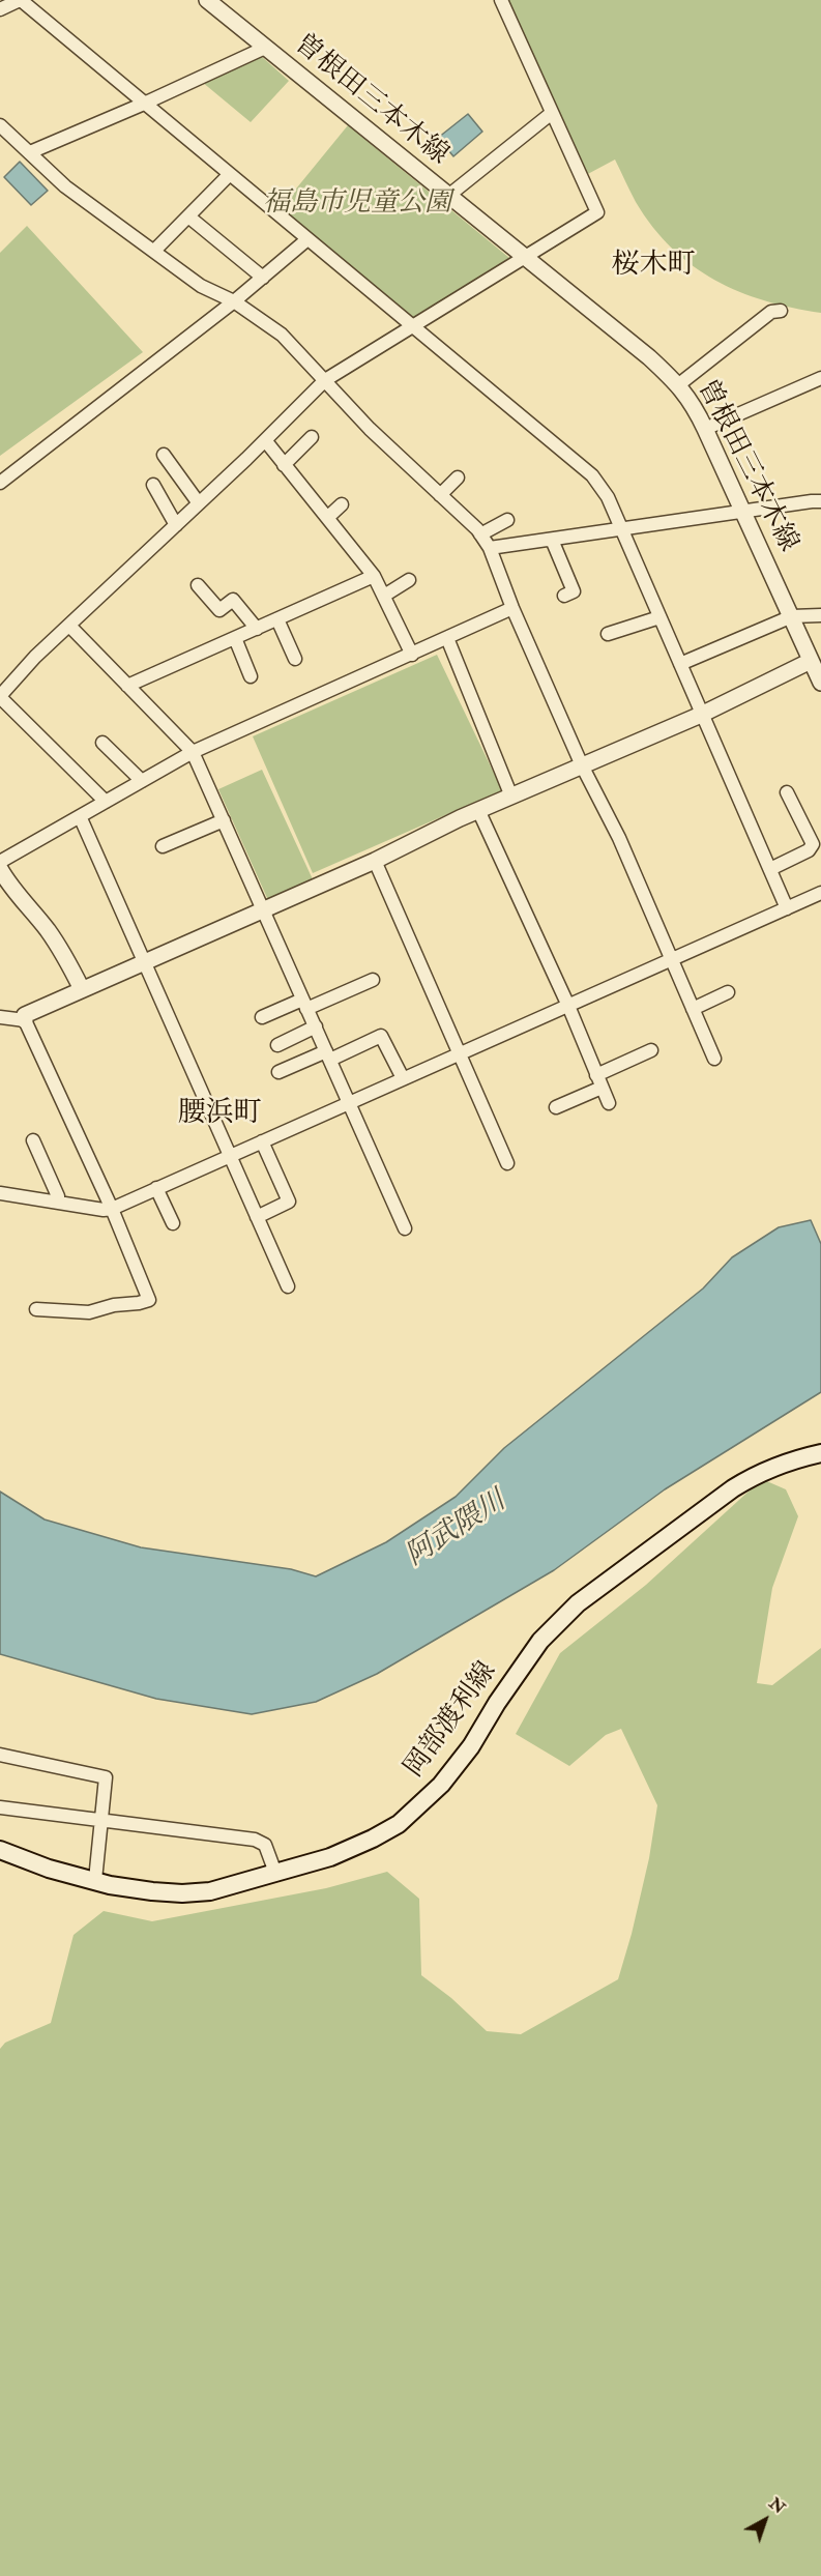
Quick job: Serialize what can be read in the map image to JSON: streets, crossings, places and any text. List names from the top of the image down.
{
  "streets": {
    "main road": ["岡部渡利線"],
    "street": ["曽根田三本木線"]
  },
  "districts": ["桜木町", "腰浜町"],
  "water": ["阿武隈川"],
  "parks": ["福島市児童公園"],
  "north": "top right"
}
